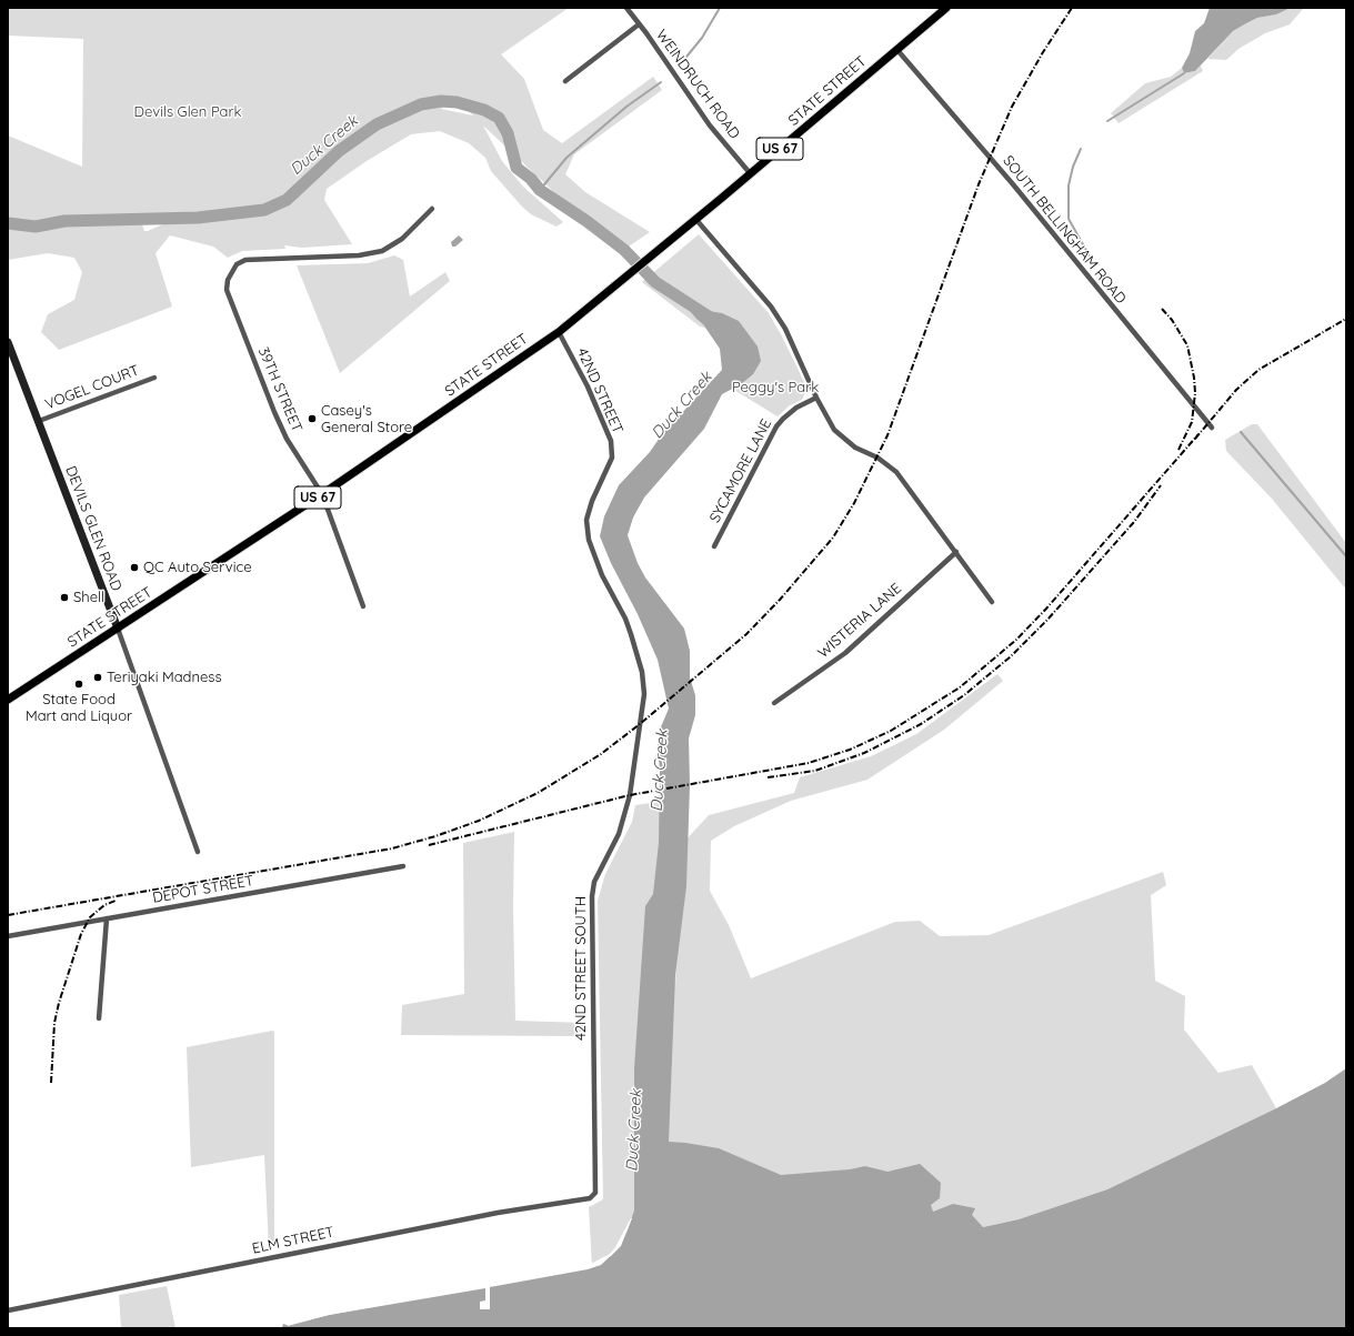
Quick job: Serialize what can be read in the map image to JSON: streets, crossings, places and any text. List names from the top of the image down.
{
  "streets": {
    "main road": ["STATE STREET", "US 67", "DEVILS GLEN ROAD"],
    "street": [
      "WEINDRUCH ROAD",
      "SOUTH BELLINGHAM ROAD",
      "VOGEL COURT",
      "39TH STREET",
      "42ND STREET",
      "SYCAMORE LANE",
      "WISTERIA LANE",
      "DEPOT STREET",
      "42ND STREET SOUTH",
      "ELM STREET"
    ]
  },
  "crossings": [
    ["WEINDRUCH ROAD", "STATE STREET"],
    ["STATE STREET", "SOUTH BELLINGHAM ROAD"],
    ["STATE STREET", "39TH STREET"],
    ["STATE STREET", "42ND STREET"],
    ["STATE STREET", "DEVILS GLEN ROAD"],
    ["VOGEL COURT", "DEVILS GLEN ROAD"],
    ["42ND STREET", "42ND STREET SOUTH"],
    ["42ND STREET SOUTH", "ELM STREET"]
  ],
  "water": ["Duck Creek"],
  "parks": ["Devils Glen Park", "Peggy's Park"],
  "places": [
    "Casey's General Store",
    "QC Auto Service",
    "Shell",
    "Teriyaki Madness",
    "State Food Mart and Liquor"
  ]
}
